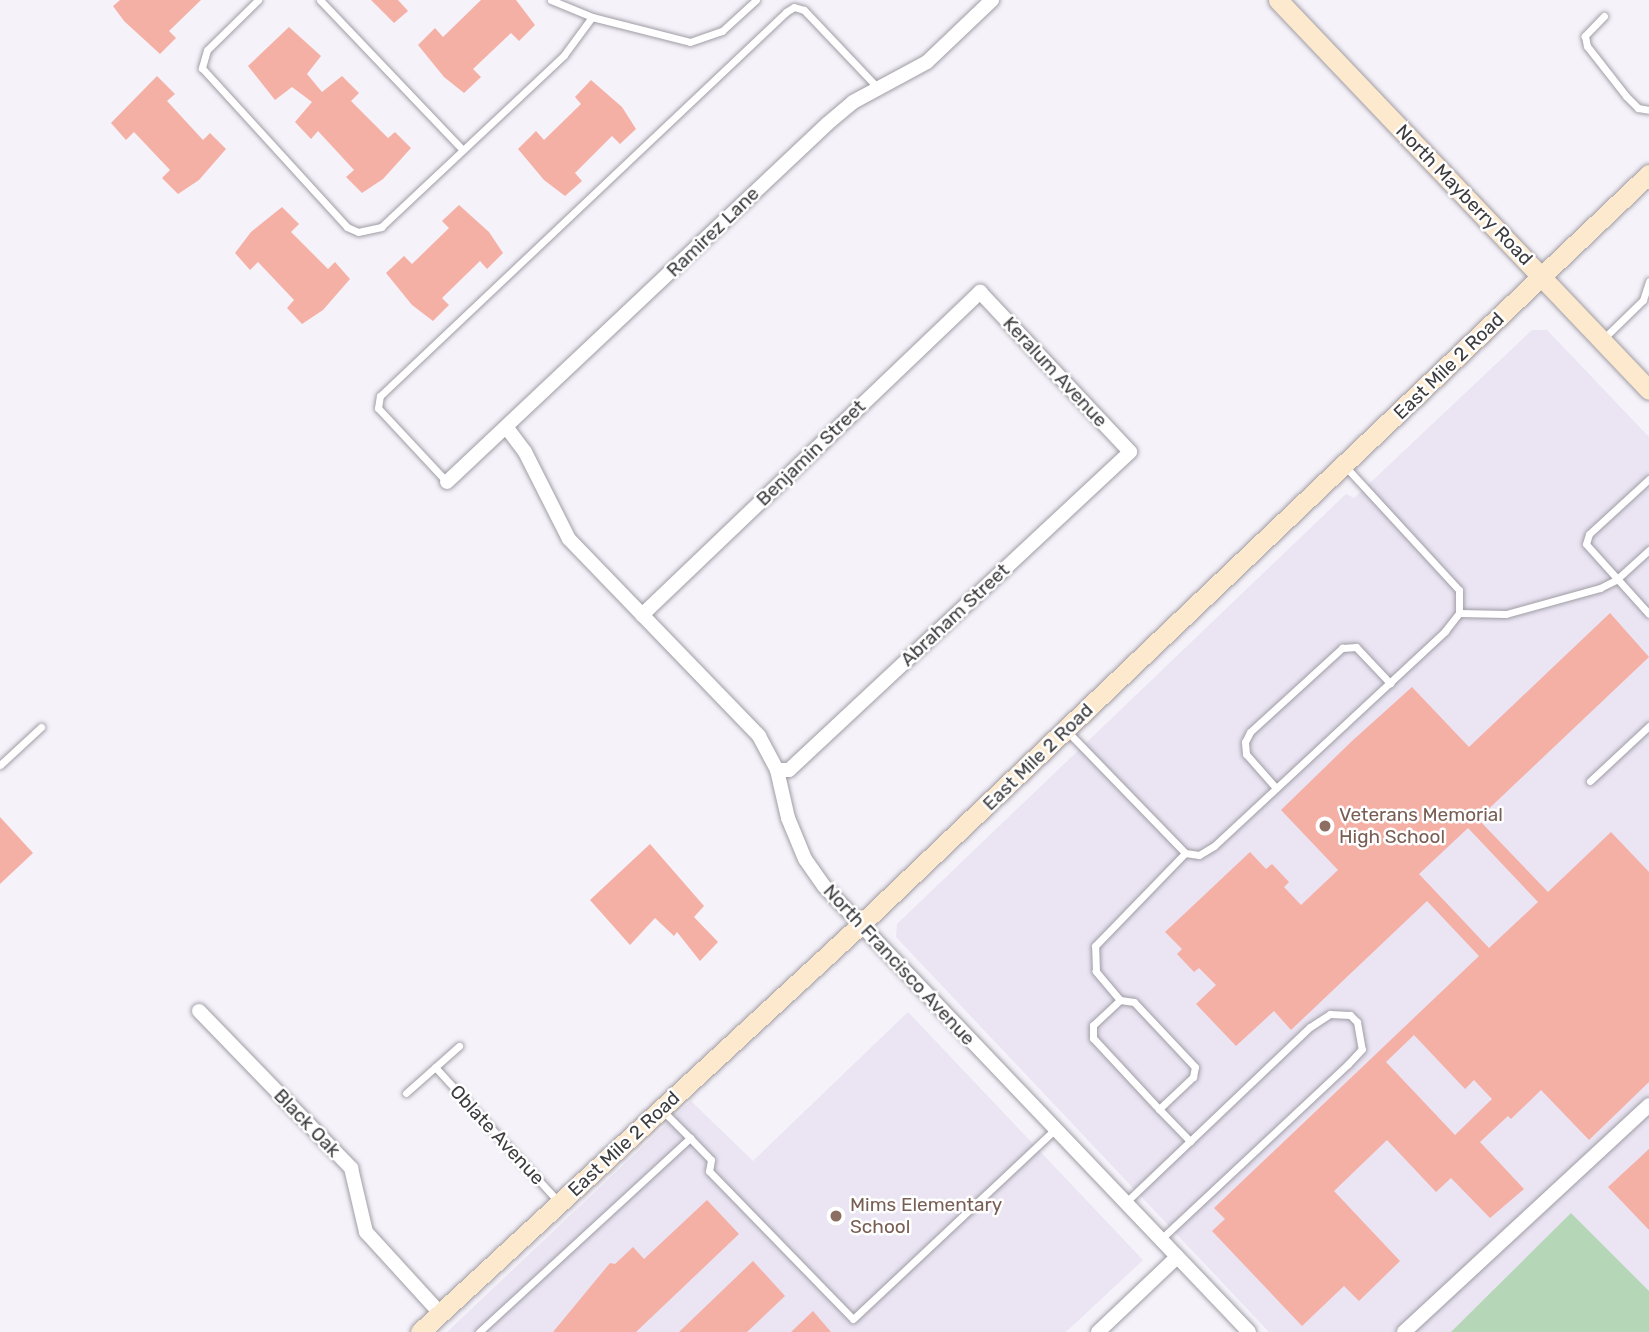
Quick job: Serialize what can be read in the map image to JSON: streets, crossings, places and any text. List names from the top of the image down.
{
  "streets": {
    "main road": ["North Mayberry Road", "East Mile 2 Road"],
    "street": [
      "Ramirez Lane",
      "Keralum Avenue",
      "Benjamin Street",
      "Abraham Street",
      "North Francisco Avenue",
      "Black Oak"
    ],
    "lane": ["Oblate Avenue"]
  },
  "crossings": [
    ["North Mayberry Road", "East Mile 2 Road"],
    ["Ramirez Lane", "North Francisco Avenue"],
    ["East Mile 2 Road", "North Francisco Avenue"],
    ["East Mile 2 Road", "Black Oak"],
    ["East Mile 2 Road", "Oblate Avenue"],
    ["Keralum Avenue", "Benjamin Street"],
    ["Keralum Avenue", "Abraham Street"],
    ["Benjamin Street", "North Francisco Avenue"],
    ["Abraham Street", "North Francisco Avenue"]
  ],
  "places": ["Veterans Memorial High School", "Mims Elementary School"]
}
